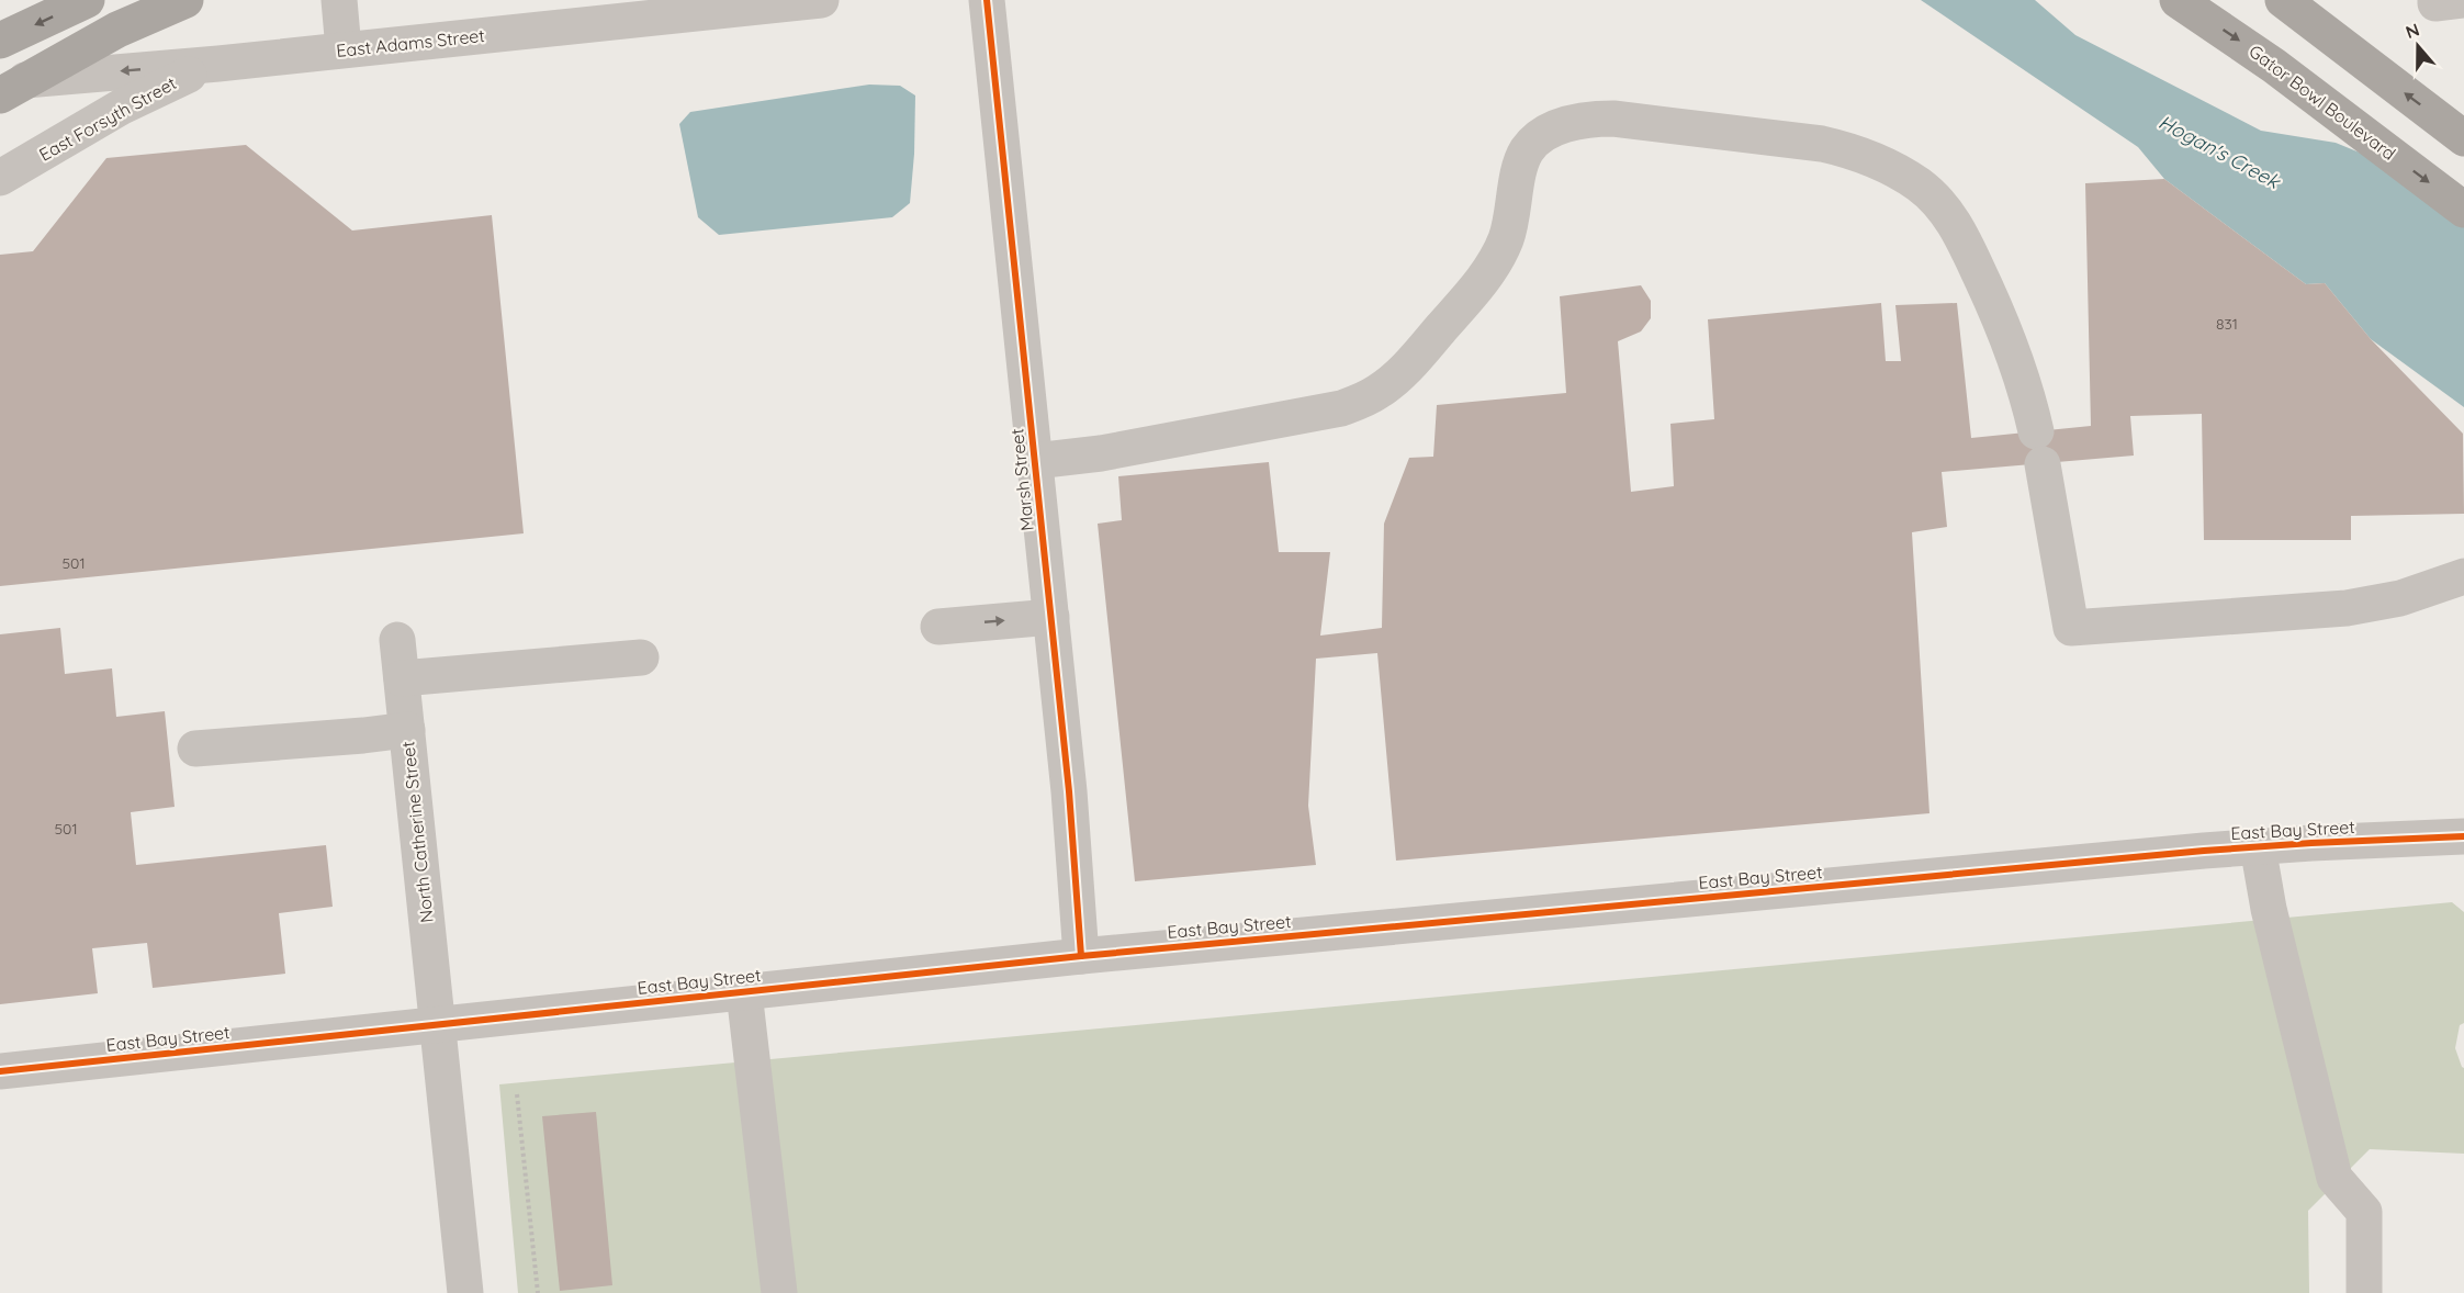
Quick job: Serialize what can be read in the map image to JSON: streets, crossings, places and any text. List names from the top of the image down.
{
  "streets": {
    "main road": ["Gator Bowl Boulevard"],
    "street": [
      "East Adams Street",
      "East Forsyth Street",
      "Marsh Street",
      "East Bay Street",
      "North Catherine Street"
    ]
  },
  "crossings": [
    ["East Adams Street", "East Forsyth Street"],
    ["Marsh Street", "East Bay Street"],
    ["East Bay Street", "North Catherine Street"]
  ],
  "water": ["Hogan's Creek"],
  "house_numbers": ["831", "501", "501"],
  "north": "top"
}
